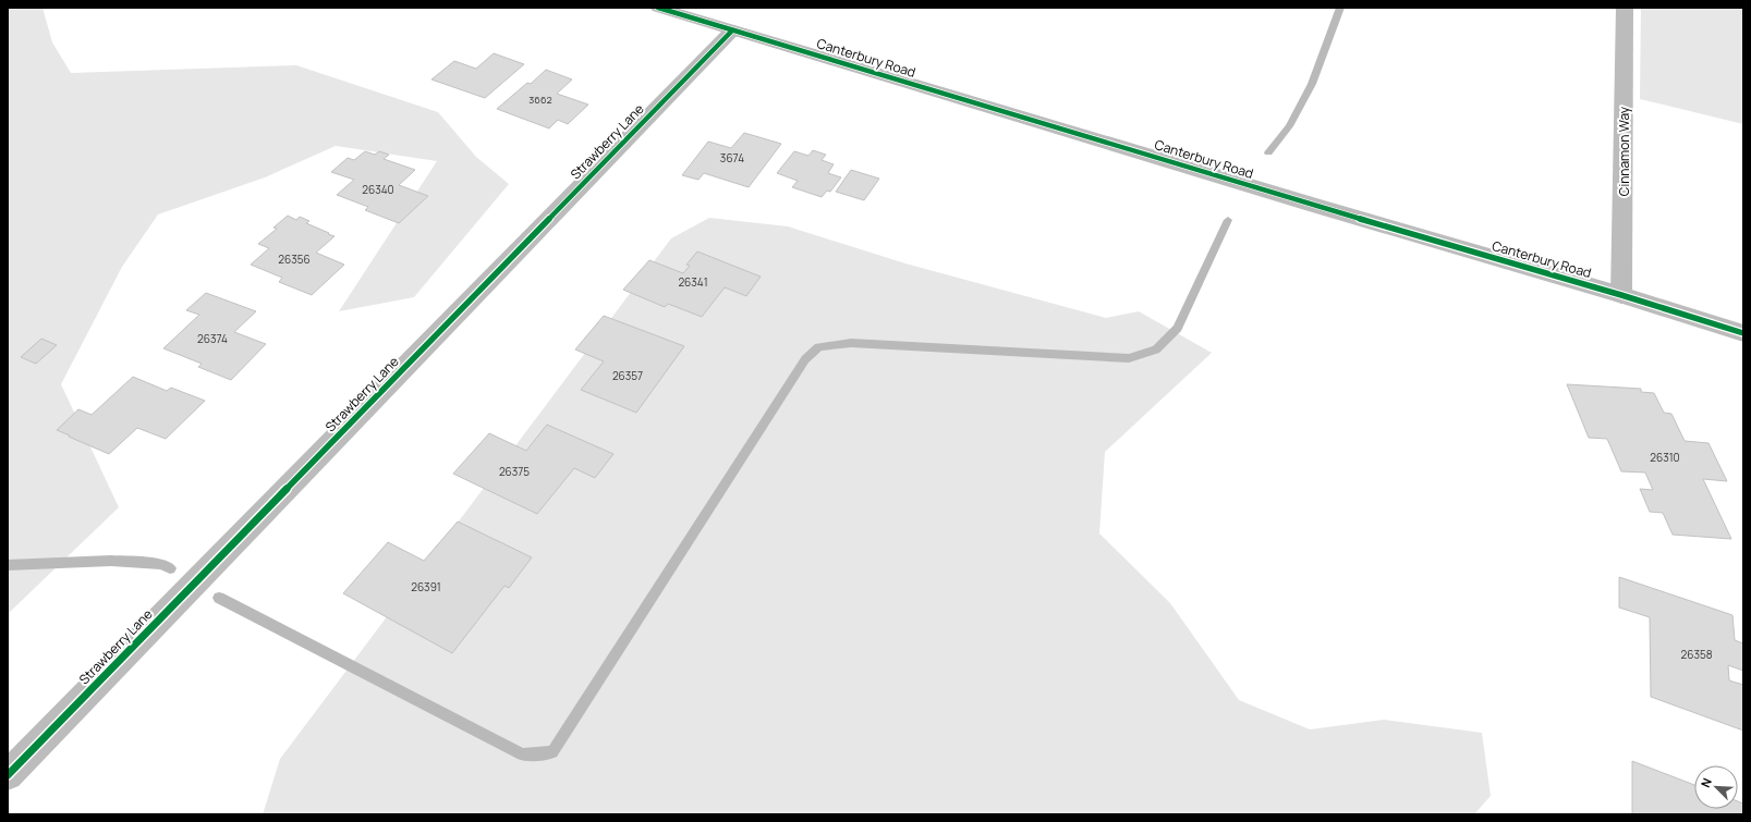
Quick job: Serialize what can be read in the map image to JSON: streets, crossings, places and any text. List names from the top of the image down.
{
  "streets": {
    "street": ["Canterbury Road", "Strawberry Lane", "Cinnamon Way"]
  },
  "crossings": [
    ["Canterbury Road", "Strawberry Lane"],
    ["Canterbury Road", "Cinnamon Way"]
  ],
  "house_numbers": [
    "3662",
    "3674",
    "26340",
    "26356",
    "26341",
    "26374",
    "26357",
    "26310",
    "26375",
    "26391",
    "26358"
  ],
  "north": "top left"
}
